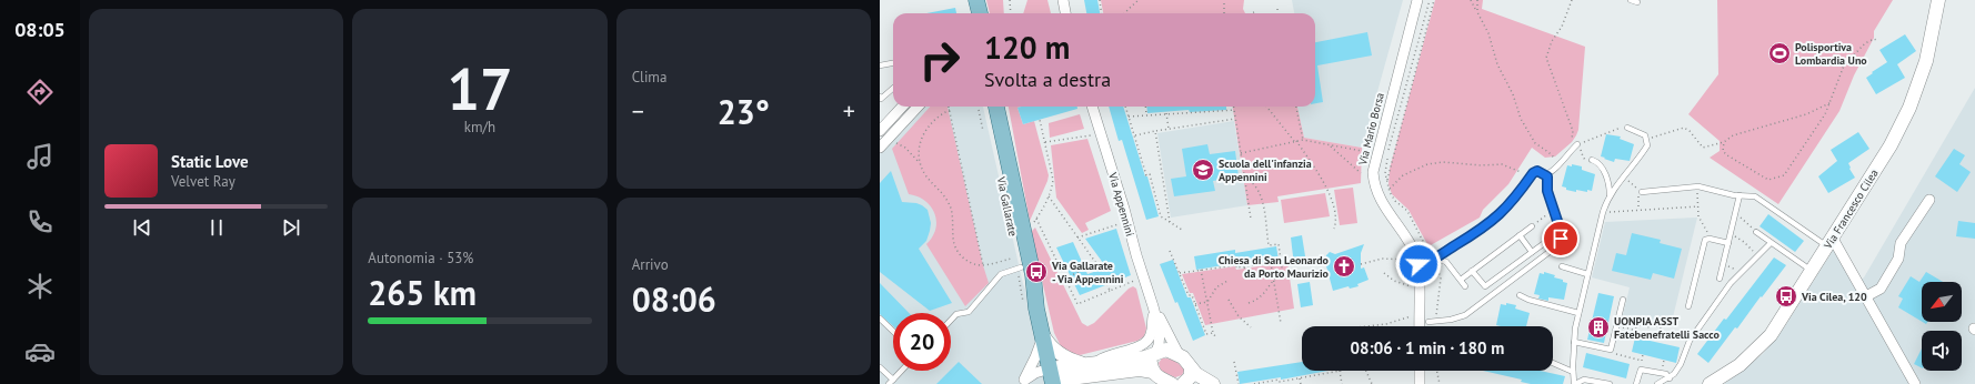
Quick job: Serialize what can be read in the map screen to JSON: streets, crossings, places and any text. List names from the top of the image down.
{
  "streets": {
    "main road": ["Via Gallarate"],
    "street": ["Via Mario Borsa", "Via Appennini", "Via Francesco Cilea"]
  },
  "crossings": [
    ["Via Appennini", "Via Gallarate"]
  ],
  "places": {
    "sports": ["Polisportiva Lombardia Uno"],
    "school or university": ["Scuola dell'infanzia Appennini"],
    "church": ["Chiesa di San Leonardo da Porto Maurizio"],
    "bus stop": ["Via Gallarate - Via Appennini", "Via Cilea, 120"],
    "building": ["UONPIA ASST Fatebenefratelli Sacco"]
  },
  "north": "bottom left",
  "page": {
    "tabs": "08:05",
    "tile": [
      ["17", "km/h"],
      "Clima",
      ["Autonomia · 53%", "265 km"],
      ["Arrivo", "08:06"]
    ],
    "turn": ["120 m", "Svolta a destra"],
    "heat": ["−", "23°", "+"],
    "song": ["Static Love", "Velvet Ray"],
    "limit": "20",
    "trip": "08:06 · 1 min · 180 m"
  }
}
